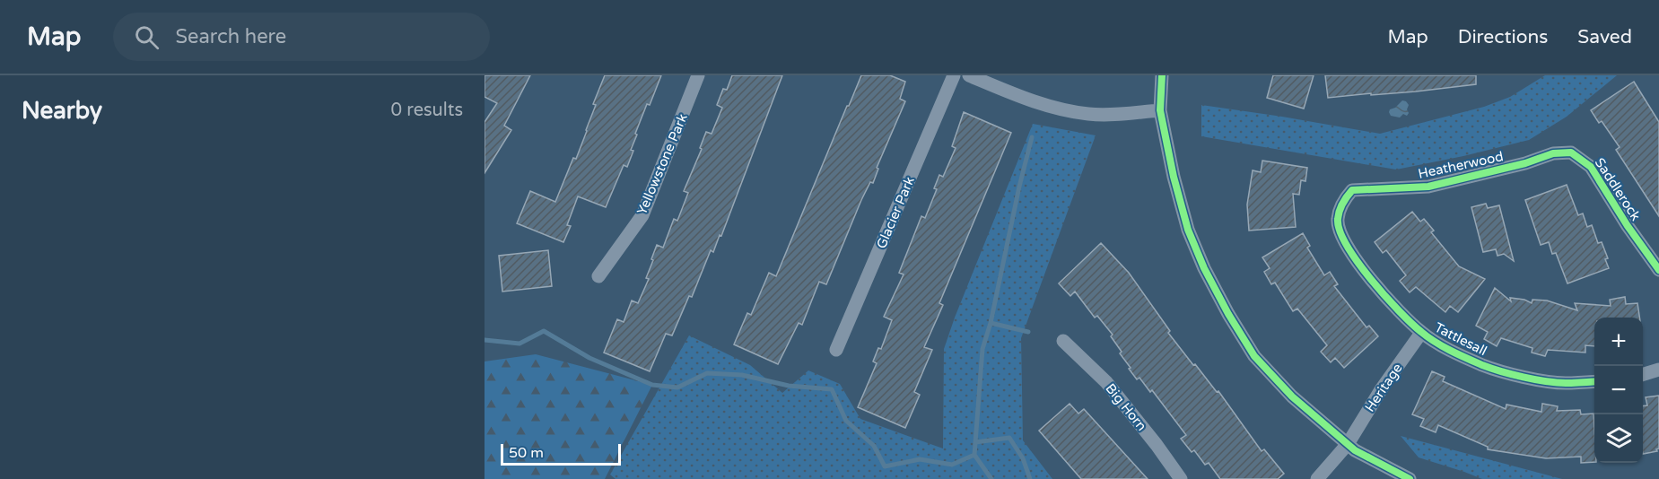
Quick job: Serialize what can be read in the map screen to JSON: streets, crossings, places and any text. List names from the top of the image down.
{
  "streets": {
    "street": [
      "Yellowstone Park",
      "Heatherwood",
      "Saddlerock",
      "Glacier Park",
      "Tattlesall",
      "Heritage",
      "Big Horn"
    ]
  },
  "crossings": [
    ["Heatherwood", "Saddlerock"],
    ["Heatherwood", "Tattlesall"],
    ["Tattlesall", "Heritage"]
  ],
  "scale_bar": "50 m",
  "page": {
    "header": "Map",
    "search": "Search here",
    "nav": ["Map", "Directions", "Saved"],
    "heading": ["Nearby", "0 results"],
    "map_buttons": ["+", "−"],
    "scale": "50 m"
  }
}
